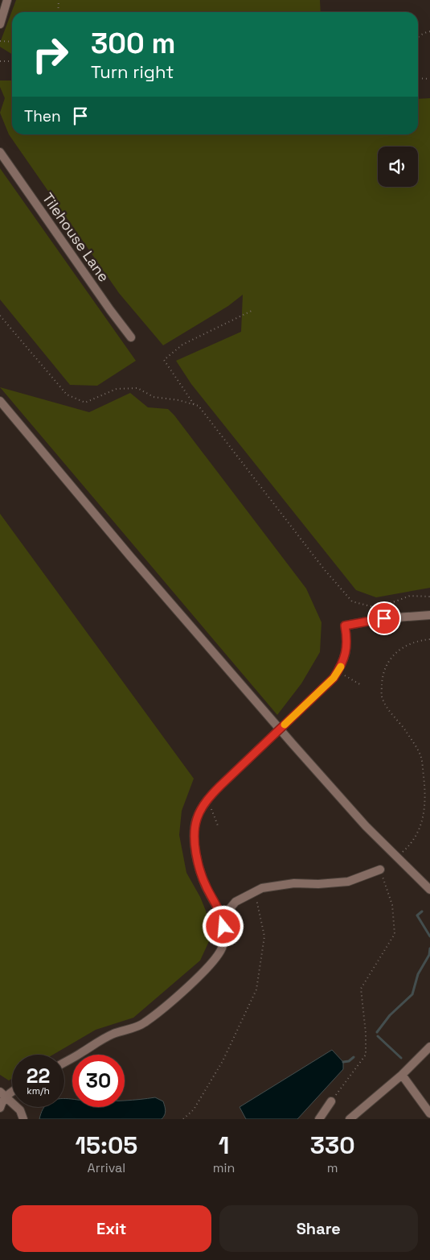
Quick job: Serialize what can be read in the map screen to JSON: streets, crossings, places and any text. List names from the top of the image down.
{
  "streets": {
    "street": ["Tilehouse Lane"]
  },
  "page": {
    "turn": ["300 m", "Turn right"],
    "then": "Then",
    "speed": "22 km/h",
    "limit": "30",
    "eta": [
      "15:05",
      "Arrival",
      "1",
      "min",
      "330",
      "m"
    ],
    "buttons": ["Exit", "Share"]
  }
}
